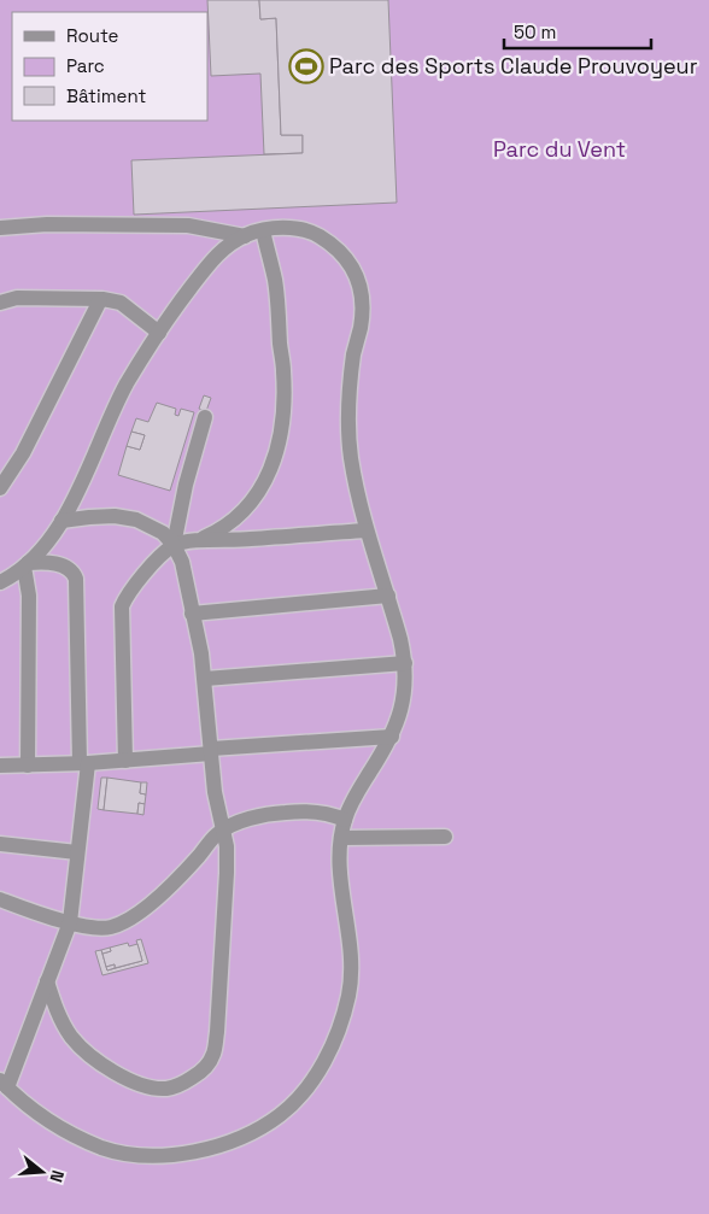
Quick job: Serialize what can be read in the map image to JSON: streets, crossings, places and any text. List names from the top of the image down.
{
  "parks": ["Parc du Vent"],
  "places": {
    "sports": ["Parc des Sports Claude Prouvoyeur"]
  },
  "legend": ["Route", "Parc", "Bâtiment"],
  "scale_bar": "50 m",
  "north": "right"
}
